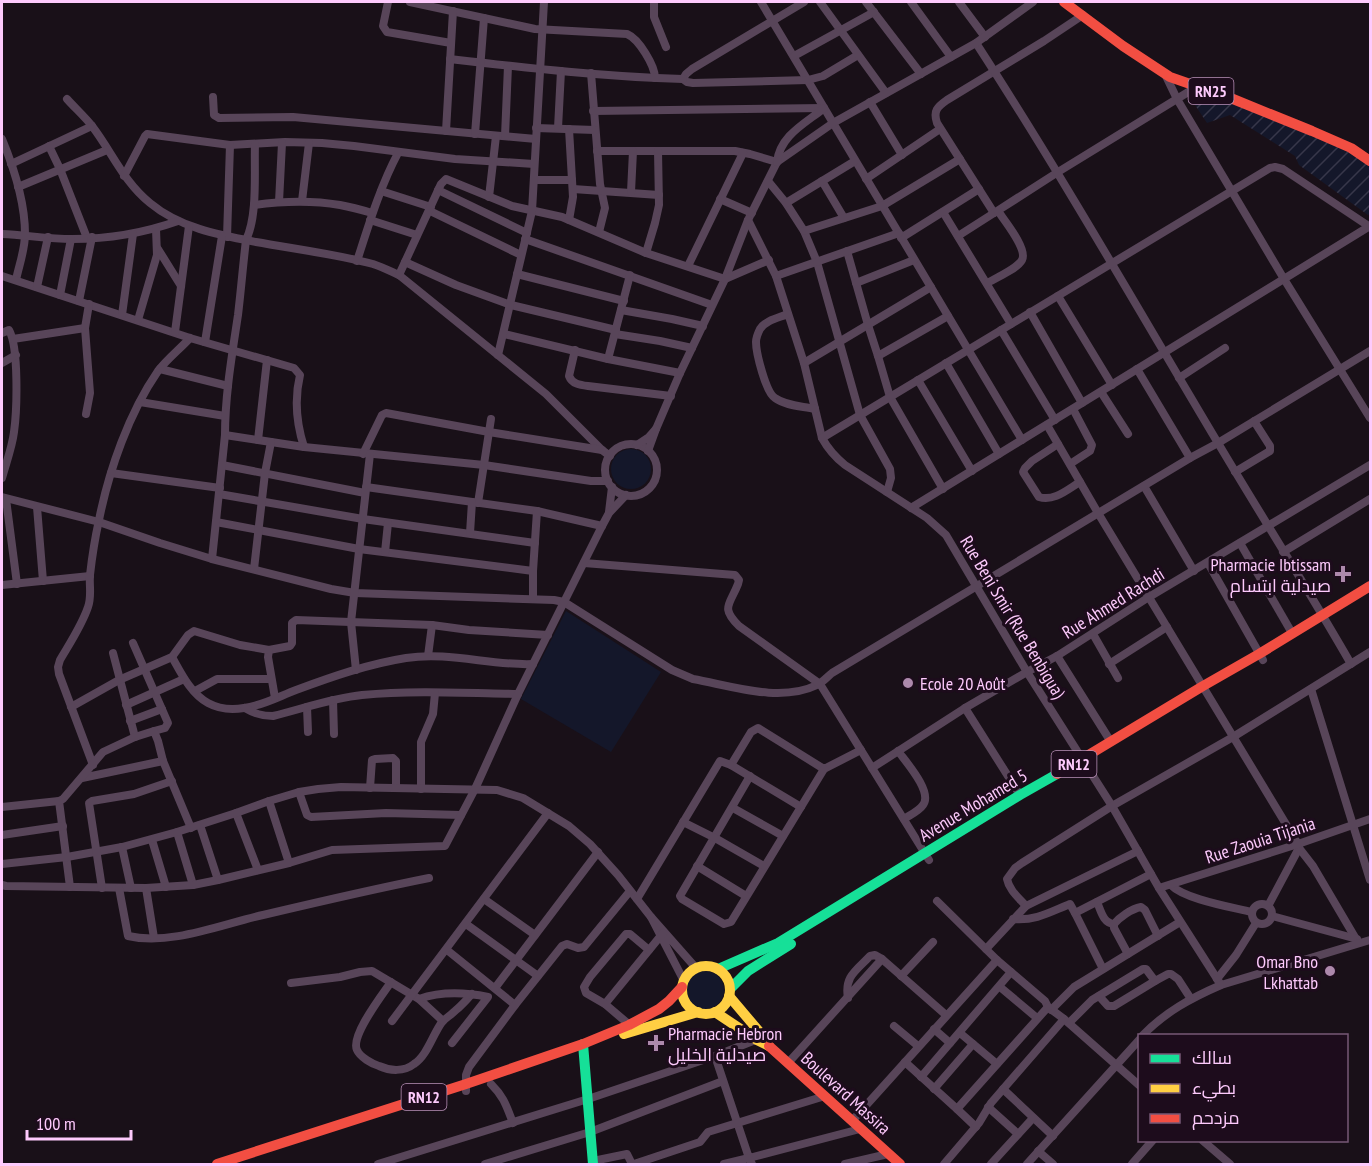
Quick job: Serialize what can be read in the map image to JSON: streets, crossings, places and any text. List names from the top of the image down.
{
  "streets": {
    "main road": [
      "RN25",
      "RN12",
      "Avenue Mohamed 5",
      "Boulevard Massira"
    ],
    "street": ["Rue Ahmed Rachdi", "Rue Beni Smir (Rue Benbigua)", "Rue Zaouia Tijania"]
  },
  "crossings": [
    ["Rue Ahmed Rachdi", "Rue Beni Smir (Rue Benbigua)"],
    ["Rue Beni Smir (Rue Benbigua)", "Avenue Mohamed 5"],
    ["Rue Beni Smir (Rue Benbigua)", "Rue Zaouia Tijania"],
    ["RN12", "Avenue Mohamed 5"],
    ["RN12", "Boulevard Massira"]
  ],
  "places": {
    "health": ["Pharmacie Ibtissam صيدلية ابتسام", "Pharmacie Hebron صيدلية الخليل"],
    "other": ["Ecole 20 Août", "Omar Bno Lkhattab"]
  },
  "legend": ["سالك", "بطيء", "مزدحم"],
  "scale_bar": "100 m"
}
